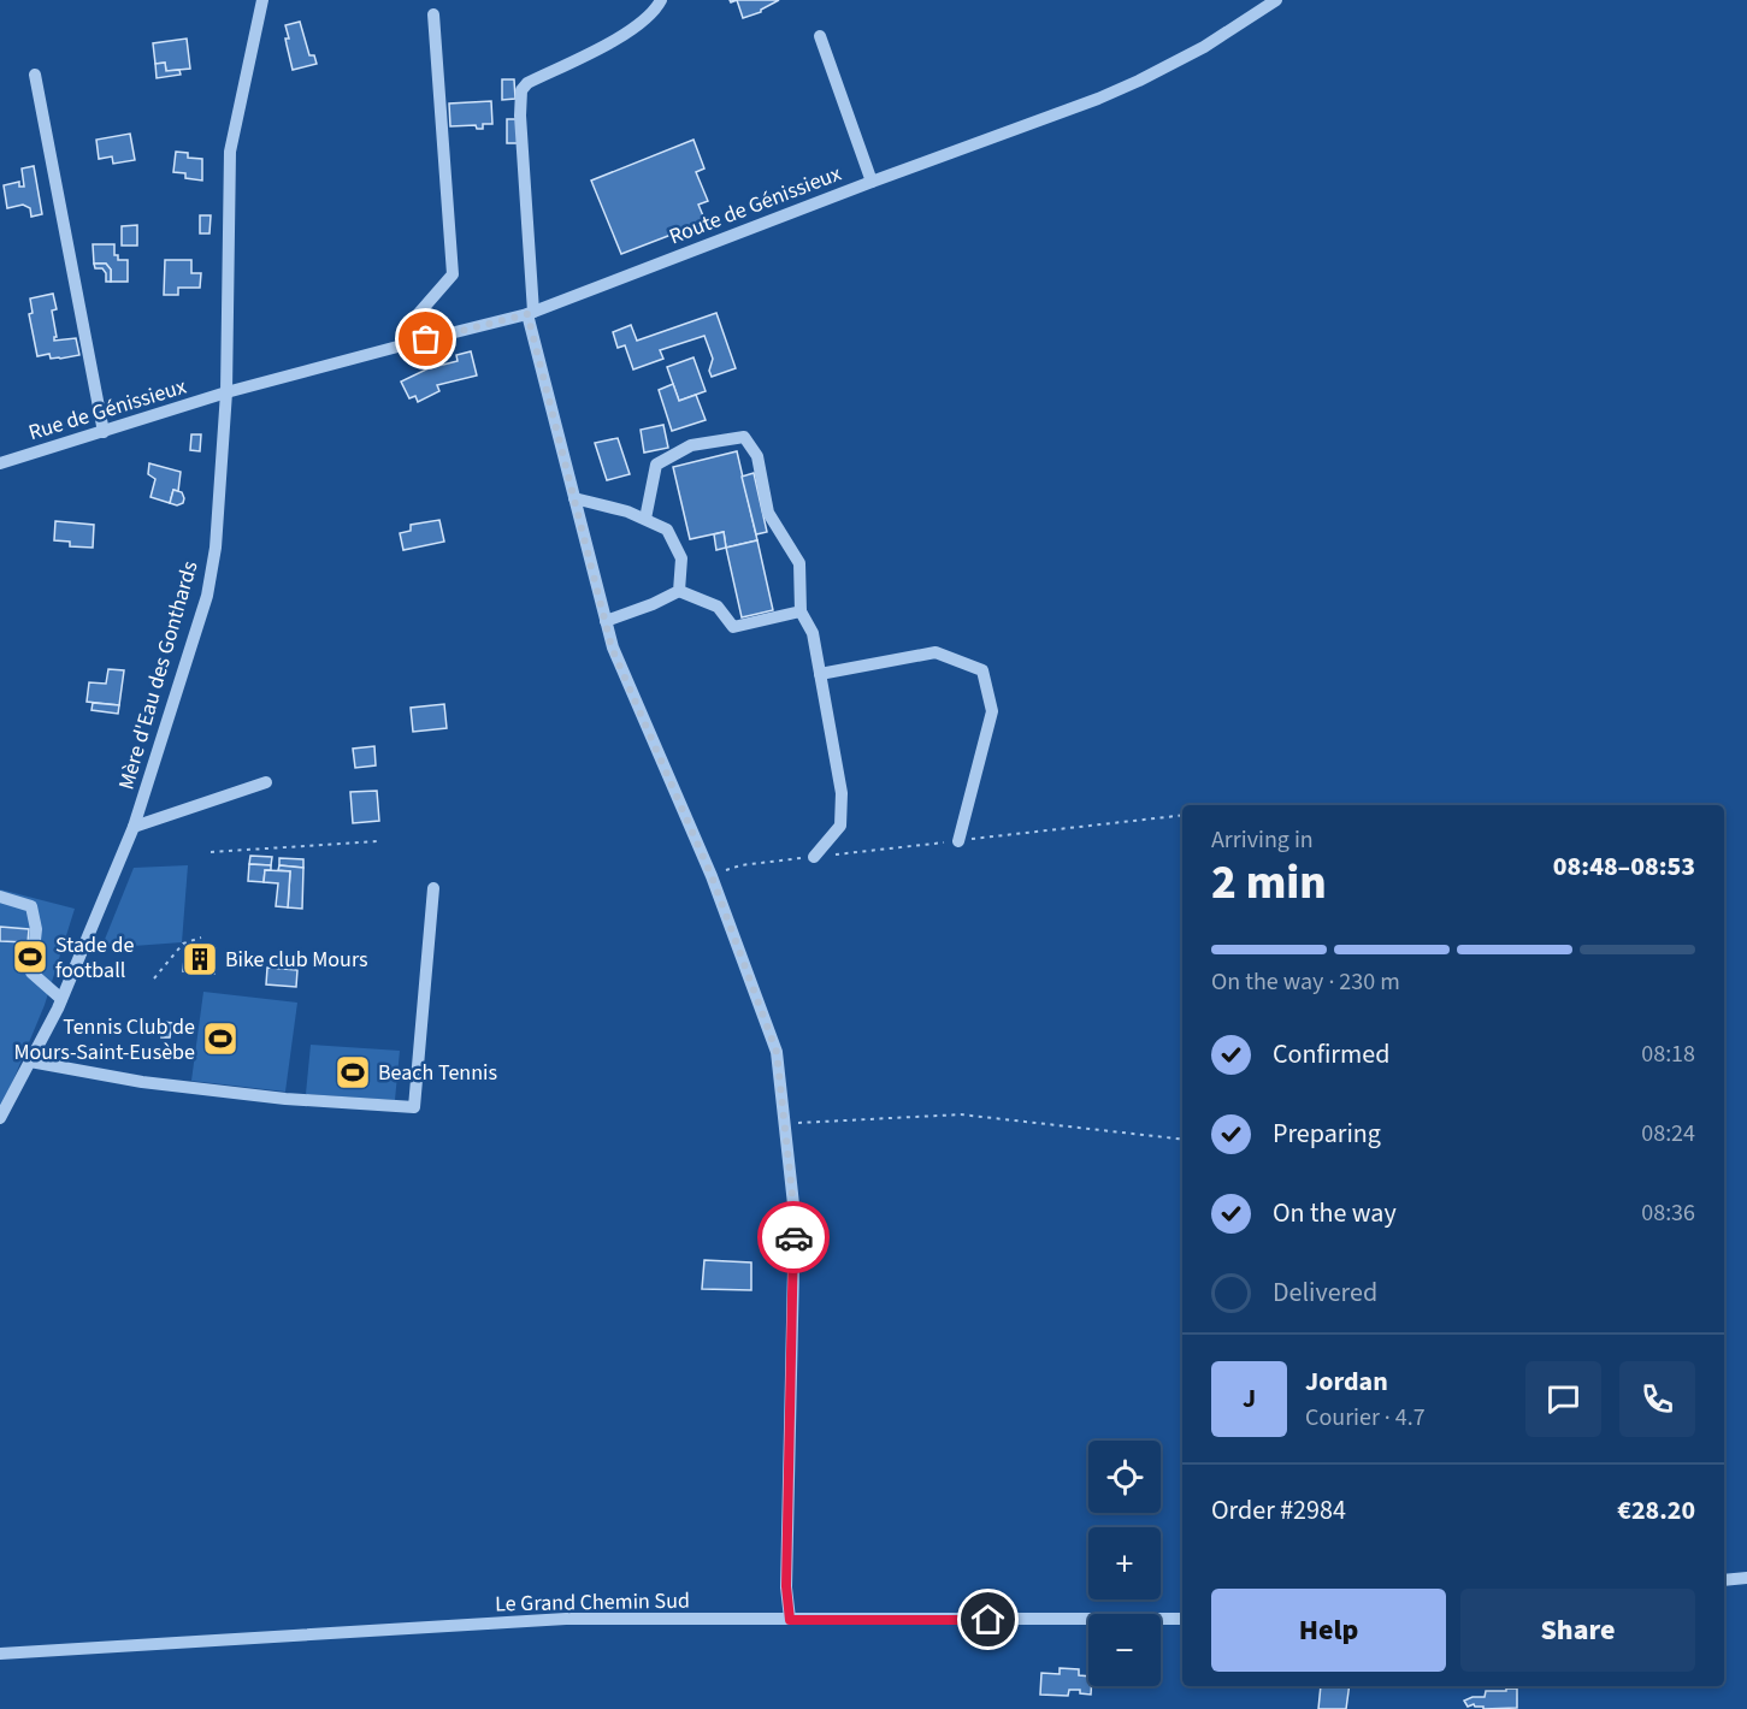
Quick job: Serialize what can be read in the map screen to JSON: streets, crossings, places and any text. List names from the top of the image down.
{
  "streets": {
    "street": [
      "Route de Génissieux",
      "Rue de Génissieux",
      "Mère d'Eau des Gonthards",
      "Le Grand Chemin Sud"
    ]
  },
  "crossings": [
    ["Route de Génissieux", "Rue de Génissieux"],
    ["Route de Génissieux", "Mère d'Eau des Gonthards"],
    ["Rue de Génissieux", "Mère d'Eau des Gonthards"]
  ],
  "places": {
    "sports": ["Stade de football", "Tennis Club de Mours-Saint-Eusèbe", "Beach Tennis"],
    "building": ["Bike club Mours"]
  },
  "page": {
    "heading": ["2 min", "Arriving in", "08:48–08:53"],
    "panel": [
      "Jordan",
      "Courier · 4.7",
      "Order #2984",
      "€28.20"
    ],
    "bar": "On the way · 230 m",
    "list": [
      ["Confirmed", "08:18"],
      ["Preparing", "08:24"],
      ["On the way", "08:36"],
      "Delivered"
    ],
    "round": "J",
    "map_buttons": ["+", "−"],
    "buttons": ["Help", "Share"]
  }
}
